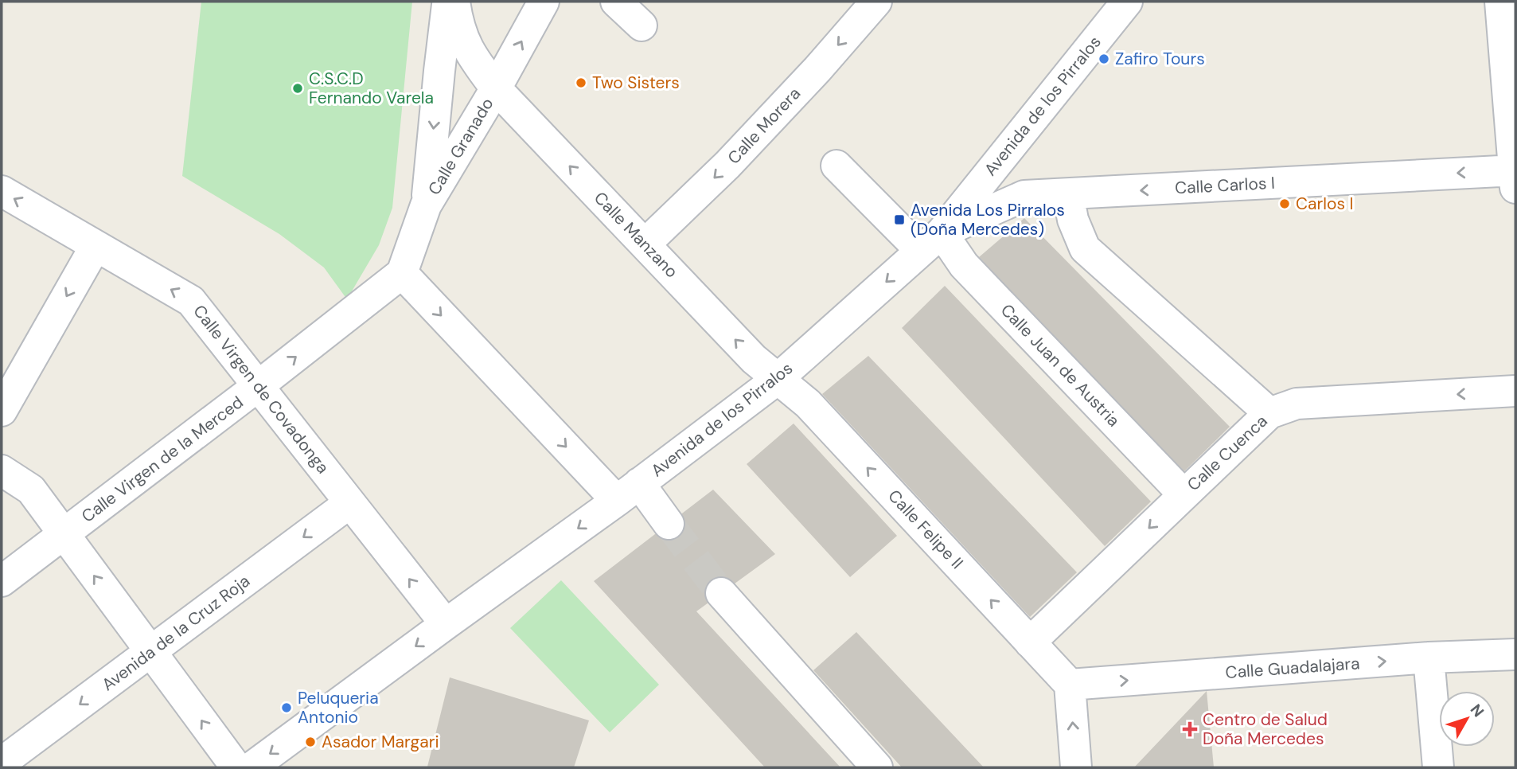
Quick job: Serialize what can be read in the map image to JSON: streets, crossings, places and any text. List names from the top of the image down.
{
  "streets": {
    "street": [
      "Avenida de los Pirralos",
      "Calle Morera",
      "Calle Granado",
      "Calle Carlos I",
      "Calle Manzano",
      "Calle Juan de Austria",
      "Calle Virgen de Covadonga",
      "Calle Cuenca",
      "Calle Virgen de la Merced",
      "Calle Felipe II",
      "Avenida de la Cruz Roja",
      "Calle Guadalajara"
    ]
  },
  "crossings": [
    ["Avenida de los Pirralos", "Calle Carlos I"],
    ["Avenida de los Pirralos", "Calle Manzano"],
    ["Avenida de los Pirralos", "Calle Juan de Austria"],
    ["Avenida de los Pirralos", "Calle Virgen de Covadonga"],
    ["Avenida de los Pirralos", "Calle Felipe II"],
    ["Calle Morera", "Calle Manzano"],
    ["Calle Granado", "Calle Manzano"],
    ["Calle Granado", "Calle Virgen de la Merced"],
    ["Calle Carlos I", "Calle Juan de Austria"],
    ["Calle Manzano", "Calle Felipe II"],
    ["Calle Juan de Austria", "Calle Cuenca"],
    ["Calle Virgen de Covadonga", "Calle Virgen de la Merced"],
    ["Calle Virgen de Covadonga", "Avenida de la Cruz Roja"],
    ["Calle Cuenca", "Calle Felipe II"],
    ["Calle Felipe II", "Calle Guadalajara"]
  ],
  "one_way": [
    "Avenida de los Pirralos",
    "Calle Morera",
    "Calle Carlos I",
    "Calle Cuenca",
    "Calle Virgen de la Merced",
    "Avenida de la Cruz Roja",
    "Calle Guadalajara"
  ],
  "places": {
    "other": [
      "Zafiro Tours",
      "Two Sisters",
      "C.S.C.D Fernando Varela",
      "Carlos I",
      "Peluqueria Antonio",
      "Asador Margari"
    ],
    "transit": ["Avenida Los Pirralos (Doña Mercedes)"],
    "health": ["Centro de Salud Doña Mercedes"]
  },
  "north": "top right"
}
